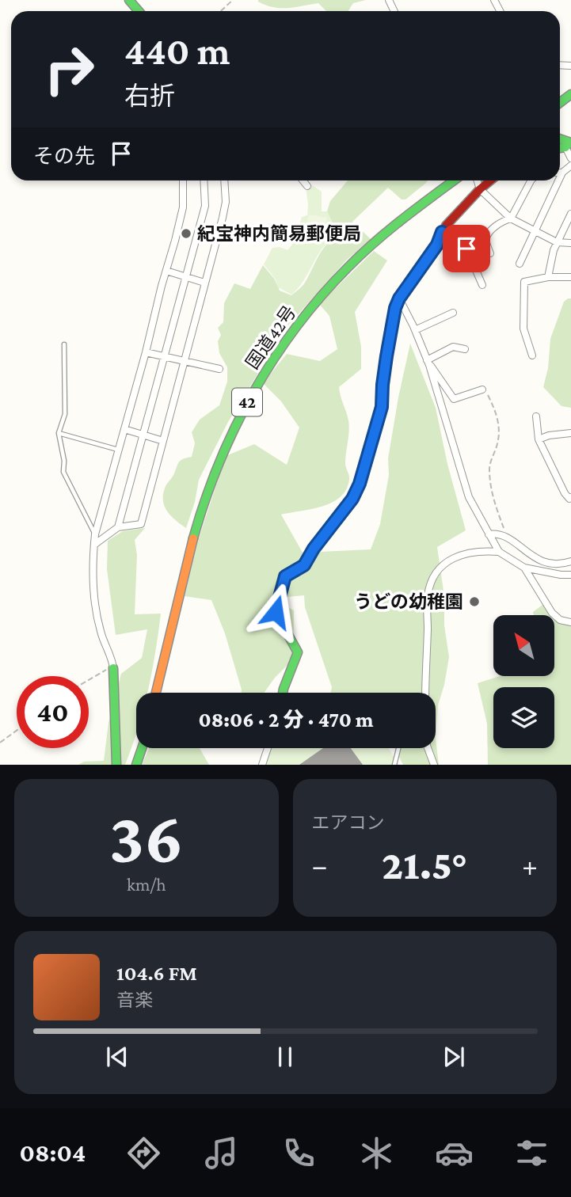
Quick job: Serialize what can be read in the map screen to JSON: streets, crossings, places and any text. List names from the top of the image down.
{
  "streets": {
    "main road": ["国道42号", "42"]
  },
  "places": ["紀宝神内簡易郵便局", "うどの幼稚園"],
  "north": "top left",
  "page": {
    "turn": ["440 m", "右折"],
    "then": "その先",
    "limit": "40",
    "trip": "08:06 · 2 分 · 470 m",
    "tile": [
      ["36", "km/h"],
      "エアコン"
    ],
    "heat": ["−", "21.5°", "+"],
    "song": ["104.6 FM", "音楽"],
    "tabs": "08:04"
  }
}
